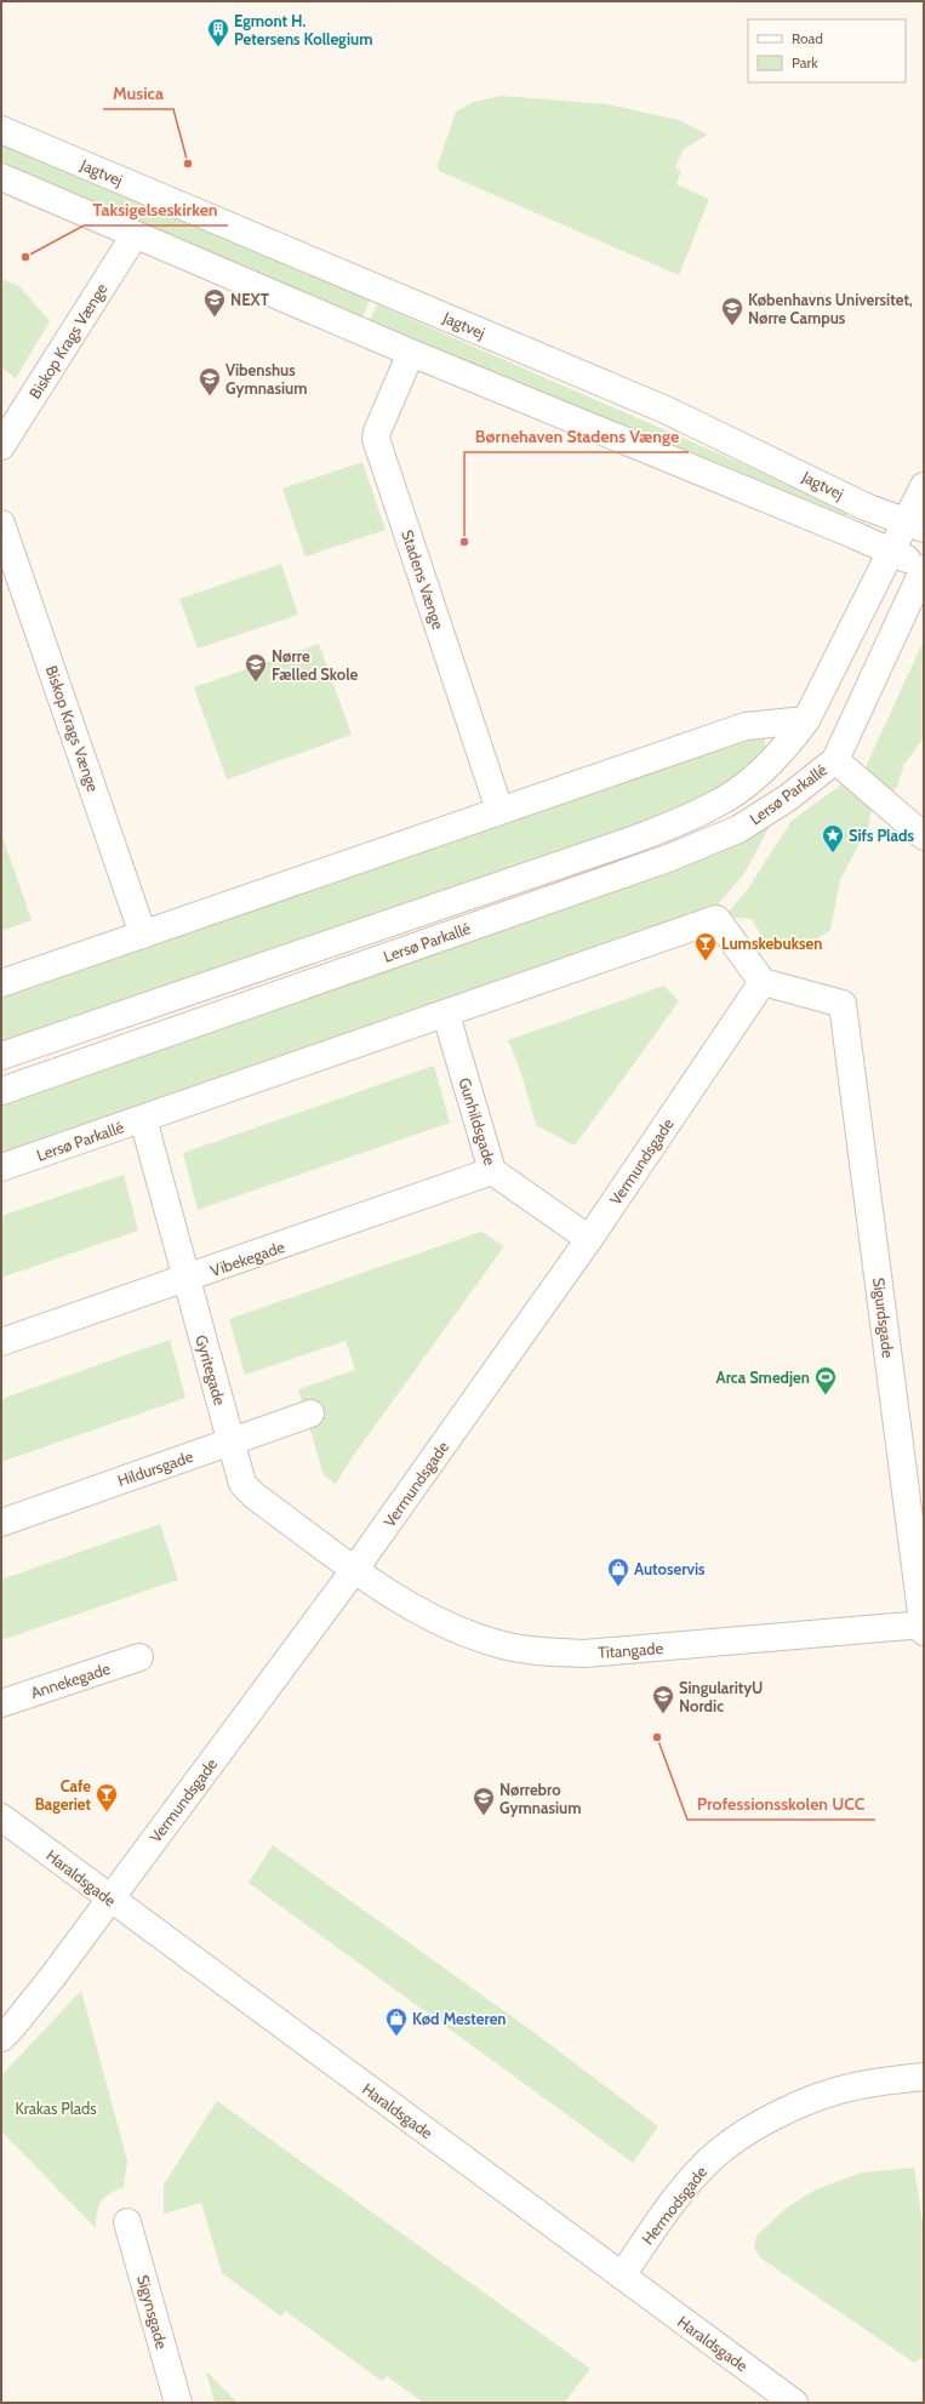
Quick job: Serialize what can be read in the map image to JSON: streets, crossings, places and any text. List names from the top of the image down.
{
  "streets": {
    "street": [
      "Jagtvej",
      "Biskop Krags Vænge",
      "Stadens Vænge",
      "Lersø Parkallé",
      "Gunhildsgade",
      "Vermundsgade",
      "Vibekegade",
      "Sigurdsgade",
      "Gyritegade",
      "Hildursgade",
      "Titangade",
      "Annekegade",
      "Haraldsgade",
      "Hermodsgade",
      "Sigynsgade"
    ]
  },
  "crossings": [
    ["Jagtvej", "Biskop Krags Vænge"],
    ["Jagtvej", "Stadens Vænge"],
    ["Jagtvej", "Lersø Parkallé"],
    ["Lersø Parkallé", "Gunhildsgade"],
    ["Lersø Parkallé", "Vermundsgade"],
    ["Lersø Parkallé", "Sigurdsgade"],
    ["Lersø Parkallé", "Gyritegade"],
    ["Gunhildsgade", "Vermundsgade"],
    ["Gunhildsgade", "Vibekegade"],
    ["Vermundsgade", "Sigurdsgade"],
    ["Vermundsgade", "Gyritegade"],
    ["Vermundsgade", "Titangade"],
    ["Vermundsgade", "Haraldsgade"],
    ["Vibekegade", "Gyritegade"],
    ["Sigurdsgade", "Titangade"],
    ["Gyritegade", "Hildursgade"],
    ["Gyritegade", "Titangade"],
    ["Haraldsgade", "Hermodsgade"]
  ],
  "parks": ["Krakas Plads"],
  "places": {
    "building": ["Egmont H. Petersens Kollegium"],
    "other": [
      "Musica",
      "Taksigelseskirken",
      "Børnehaven Stadens Vænge",
      "Professionsskolen UCC"
    ],
    "school or university": [
      "NEXT",
      "Københavns Universitet, Nørre Campus",
      "Vibenshus Gymnasium",
      "Nørre Fælled Skole",
      "SingularityU Nordic",
      "Nørrebro Gymnasium"
    ],
    "place": ["Sifs Plads"],
    "bar": ["Lumskebuksen", "Cafe Bageriet"],
    "sports": ["Arca Smedjen"],
    "shop": ["Autoservis", "Kød Mesteren"]
  },
  "legend": ["Road", "Park"]
}
